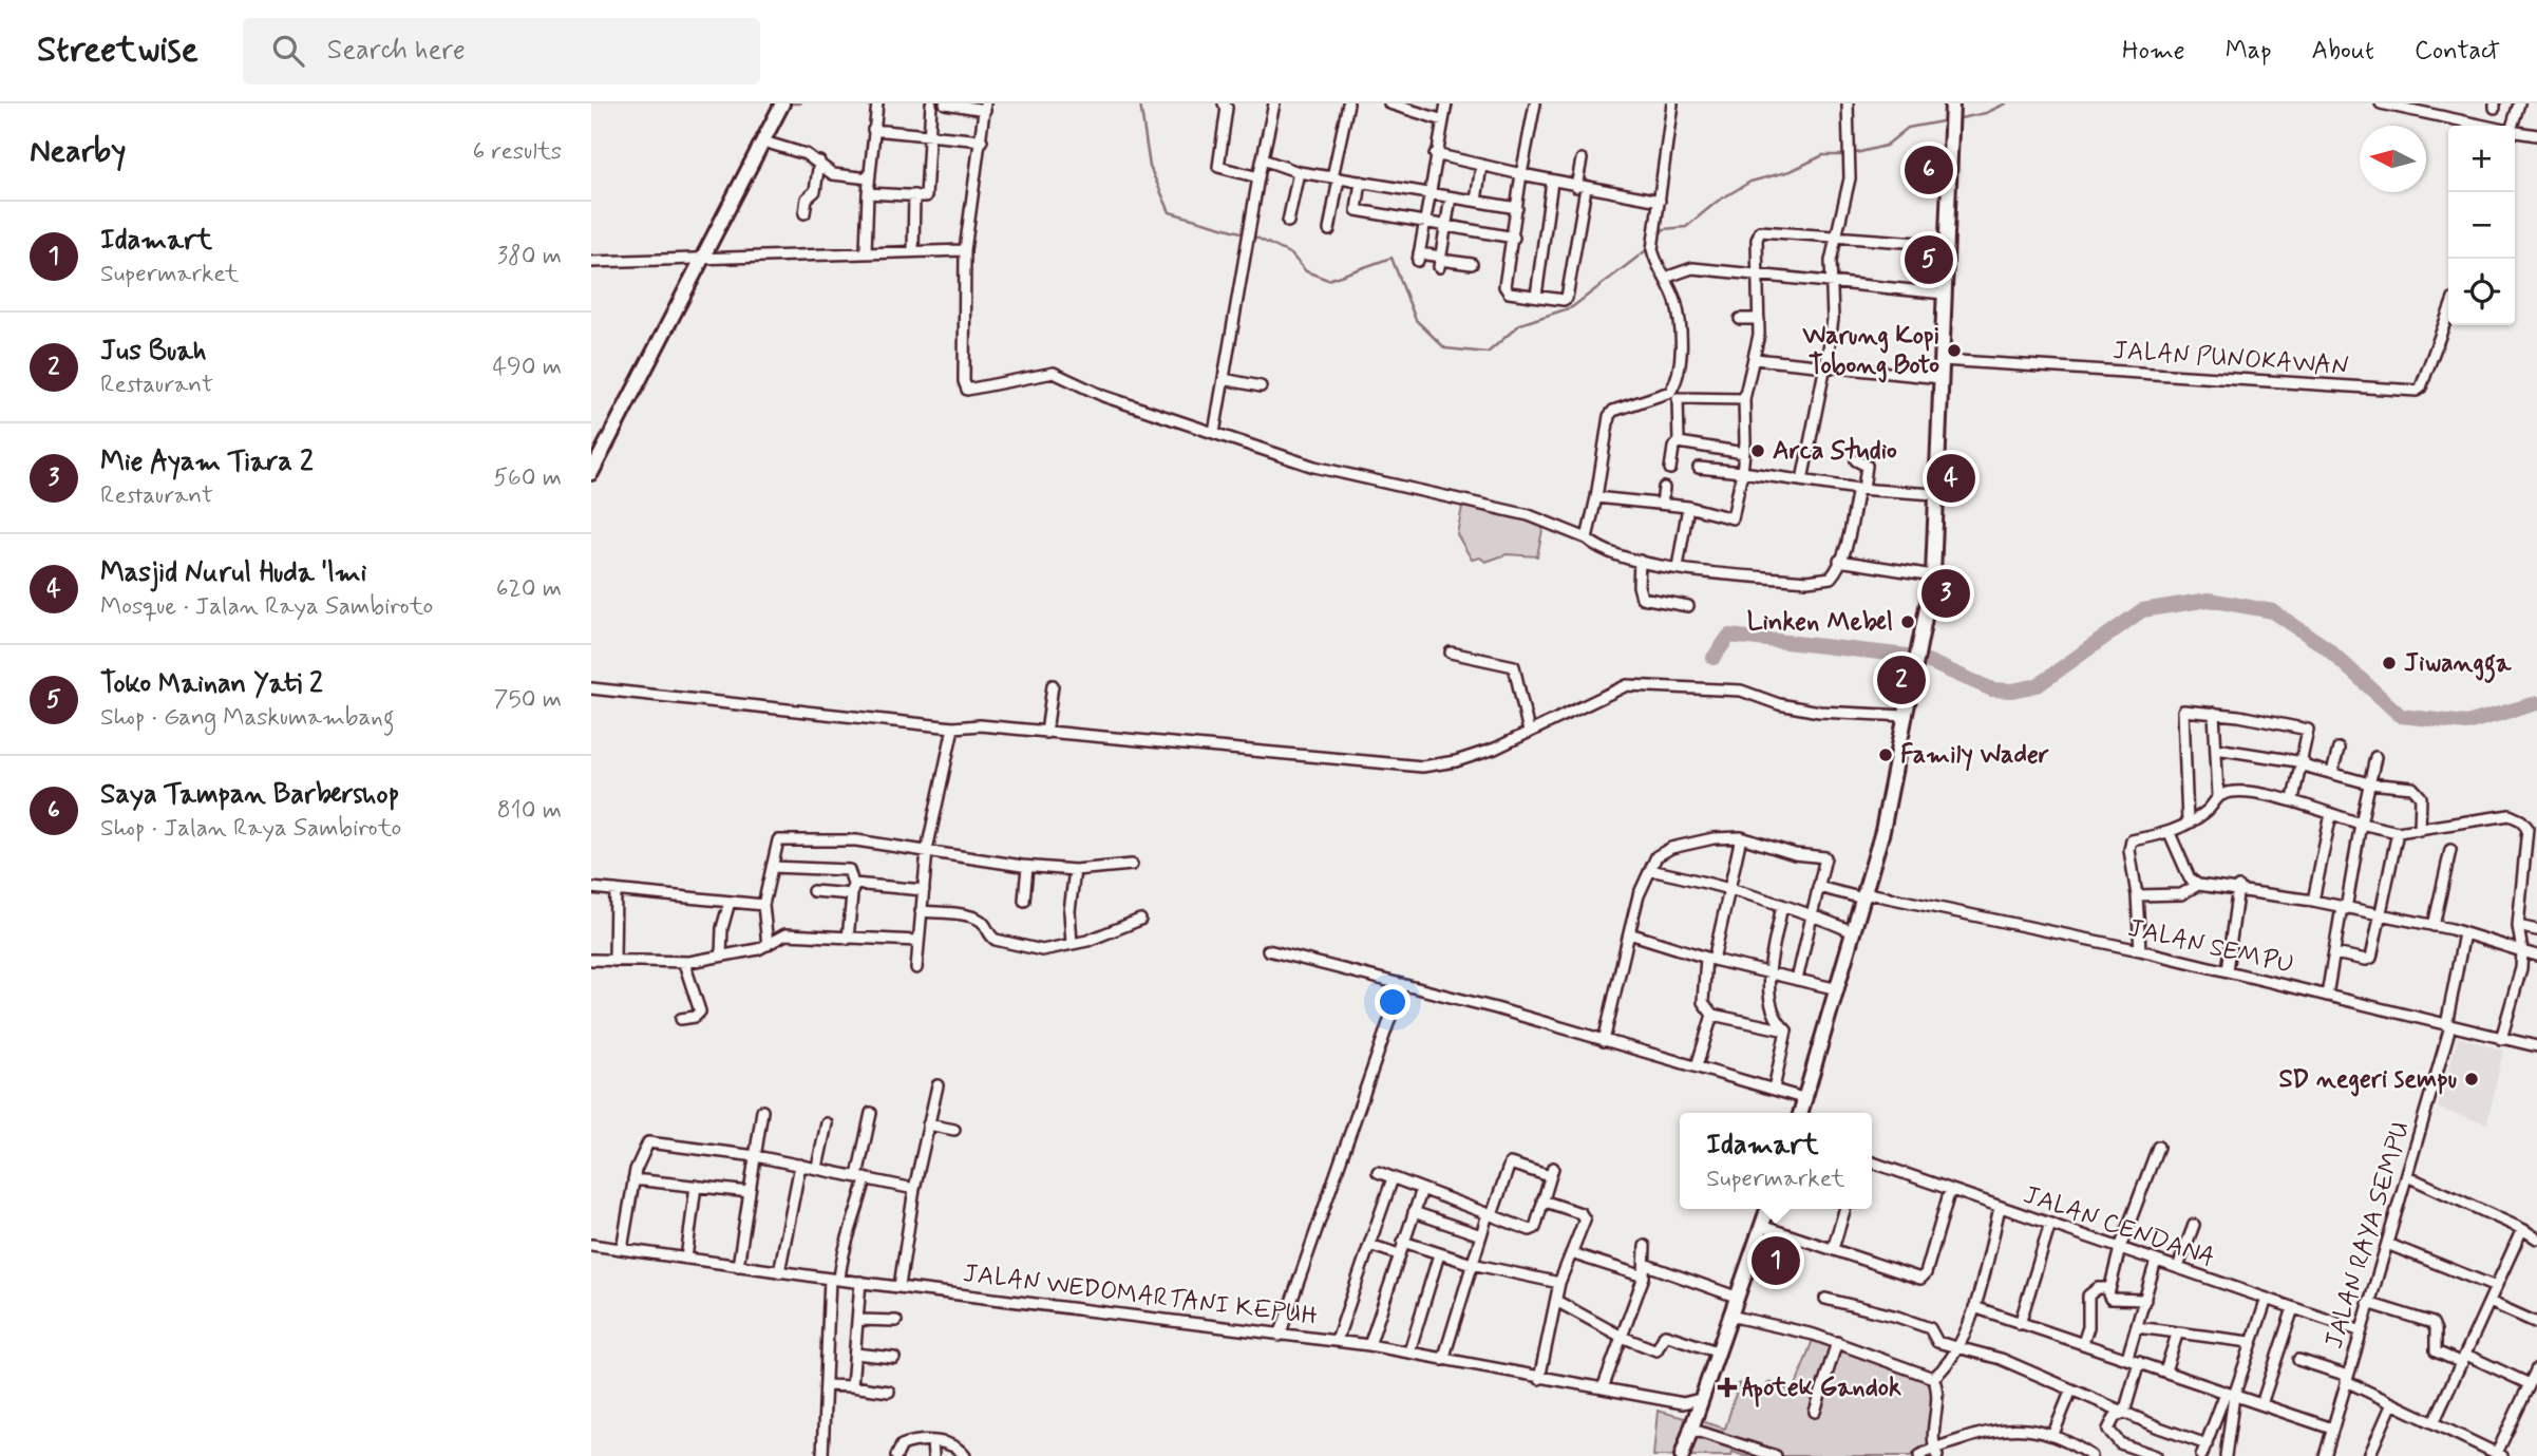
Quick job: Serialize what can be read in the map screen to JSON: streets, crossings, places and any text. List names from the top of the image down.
{
  "streets": {
    "street": [
      "JALAN PUNOKAWAN",
      "JALAN SEMPU",
      "JALAN CENDANA",
      "JALAN RAYA SEMPU",
      "JALAN WEDOMARTANI KEPUH"
    ]
  },
  "crossings": [
    ["JALAN SEMPU", "JALAN RAYA SEMPU"],
    ["JALAN CENDANA", "JALAN RAYA SEMPU"]
  ],
  "places": {
    "other": [
      "Warung Kopi Tobong Boto",
      "Arca Studio",
      "Linken Mebel",
      "Jiwangga",
      "Family Wader",
      "SD negeri sempu"
    ],
    "health": ["Apotek Gandok"]
  },
  "north": "left",
  "page": {
    "header": "Streetwise",
    "search": "Search here",
    "nav": [
      "Home",
      "Map",
      "About",
      "Contact"
    ],
    "heading": ["Nearby", "6 results"],
    "map_buttons": ["+", "−"],
    "pins": [
      "6",
      "5",
      "4",
      "3",
      "2",
      "1"
    ],
    "list": [
      {
        "mark": "1",
        "name": "Idamart",
        "note": "Supermarket",
        "value": "380 m"
      },
      {
        "mark": "2",
        "name": "Jus Buah",
        "note": "Restaurant",
        "value": "490 m"
      },
      {
        "mark": "3",
        "name": "Mie Ayam Tiara 2",
        "note": "Restaurant",
        "value": "560 m"
      },
      {
        "mark": "4",
        "name": "Masjid Nurul Huda 'lmi",
        "note": "Mosque · Jalan Raya Sambiroto",
        "value": "620 m"
      },
      {
        "mark": "5",
        "name": "Toko Mainan Yati 2",
        "note": "Shop · Gang Maskumambang",
        "value": "750 m"
      },
      {
        "mark": "6",
        "name": "Saya Tampan Barbershop",
        "note": "Shop · Jalan Raya Sambiroto",
        "value": "810 m"
      }
    ],
    "popup": ["Idamart", "Supermarket"]
  }
}
